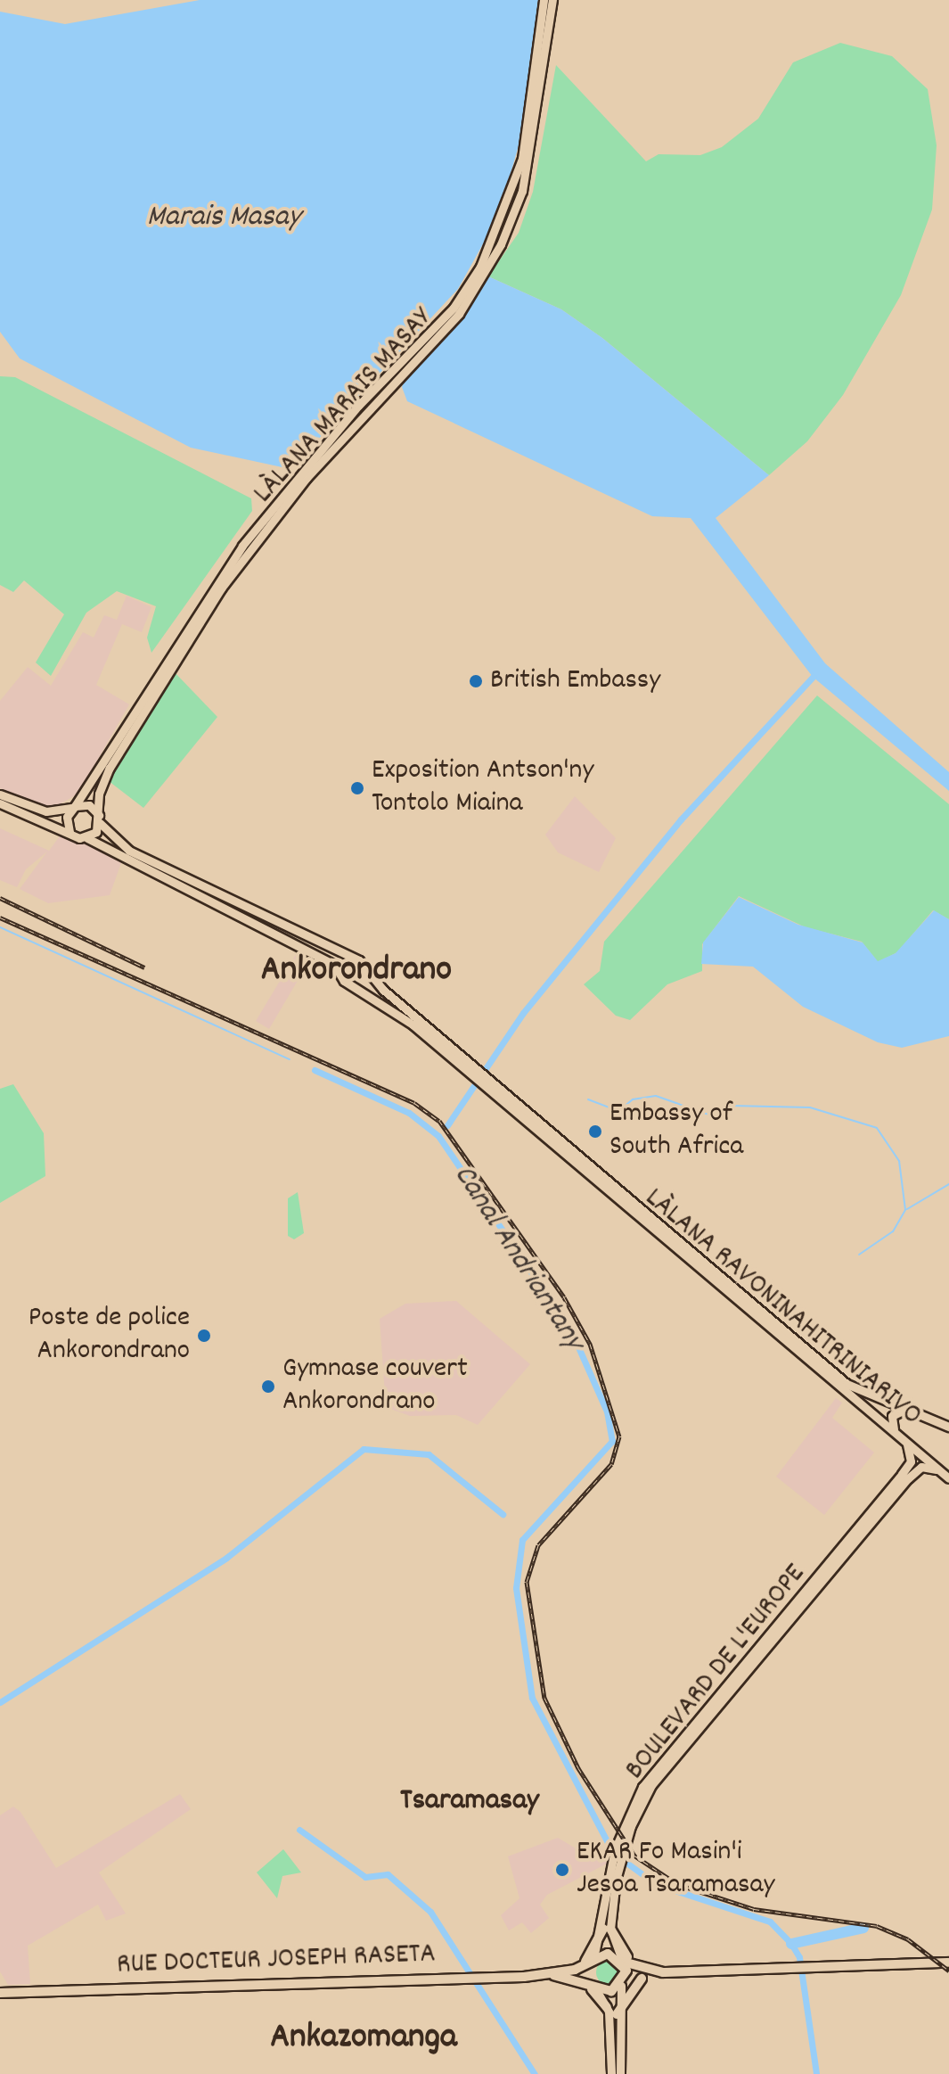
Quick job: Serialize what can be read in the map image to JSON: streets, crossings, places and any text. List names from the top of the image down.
{
  "streets": {
    "main road": [
      "LÀLANA MARAIS MASAY",
      "LÀLANA RAVONINAHITRINIARIVO",
      "BOULEVARD DE L'EUROPE",
      "RUE DOCTEUR JOSEPH RASETA"
    ]
  },
  "crossings": [
    ["LÀLANA MARAIS MASAY", "LÀLANA RAVONINAHITRINIARIVO"],
    ["LÀLANA RAVONINAHITRINIARIVO", "BOULEVARD DE L'EUROPE"],
    ["BOULEVARD DE L'EUROPE", "RUE DOCTEUR JOSEPH RASETA"]
  ],
  "districts": ["Ankorondrano", "Tsaramasay", "Ankazomanga"],
  "water": ["Marais Masay", "Canal Andriantany"],
  "places": [
    "British Embassy",
    "Exposition Antson'ny Tontolo Miaina",
    "Embassy of South Africa",
    "Poste de police Ankorondrano",
    "Gymnase couvert Ankorondrano",
    "EKAR Fo Masin'i Jesoa Tsaramasay"
  ]
}
